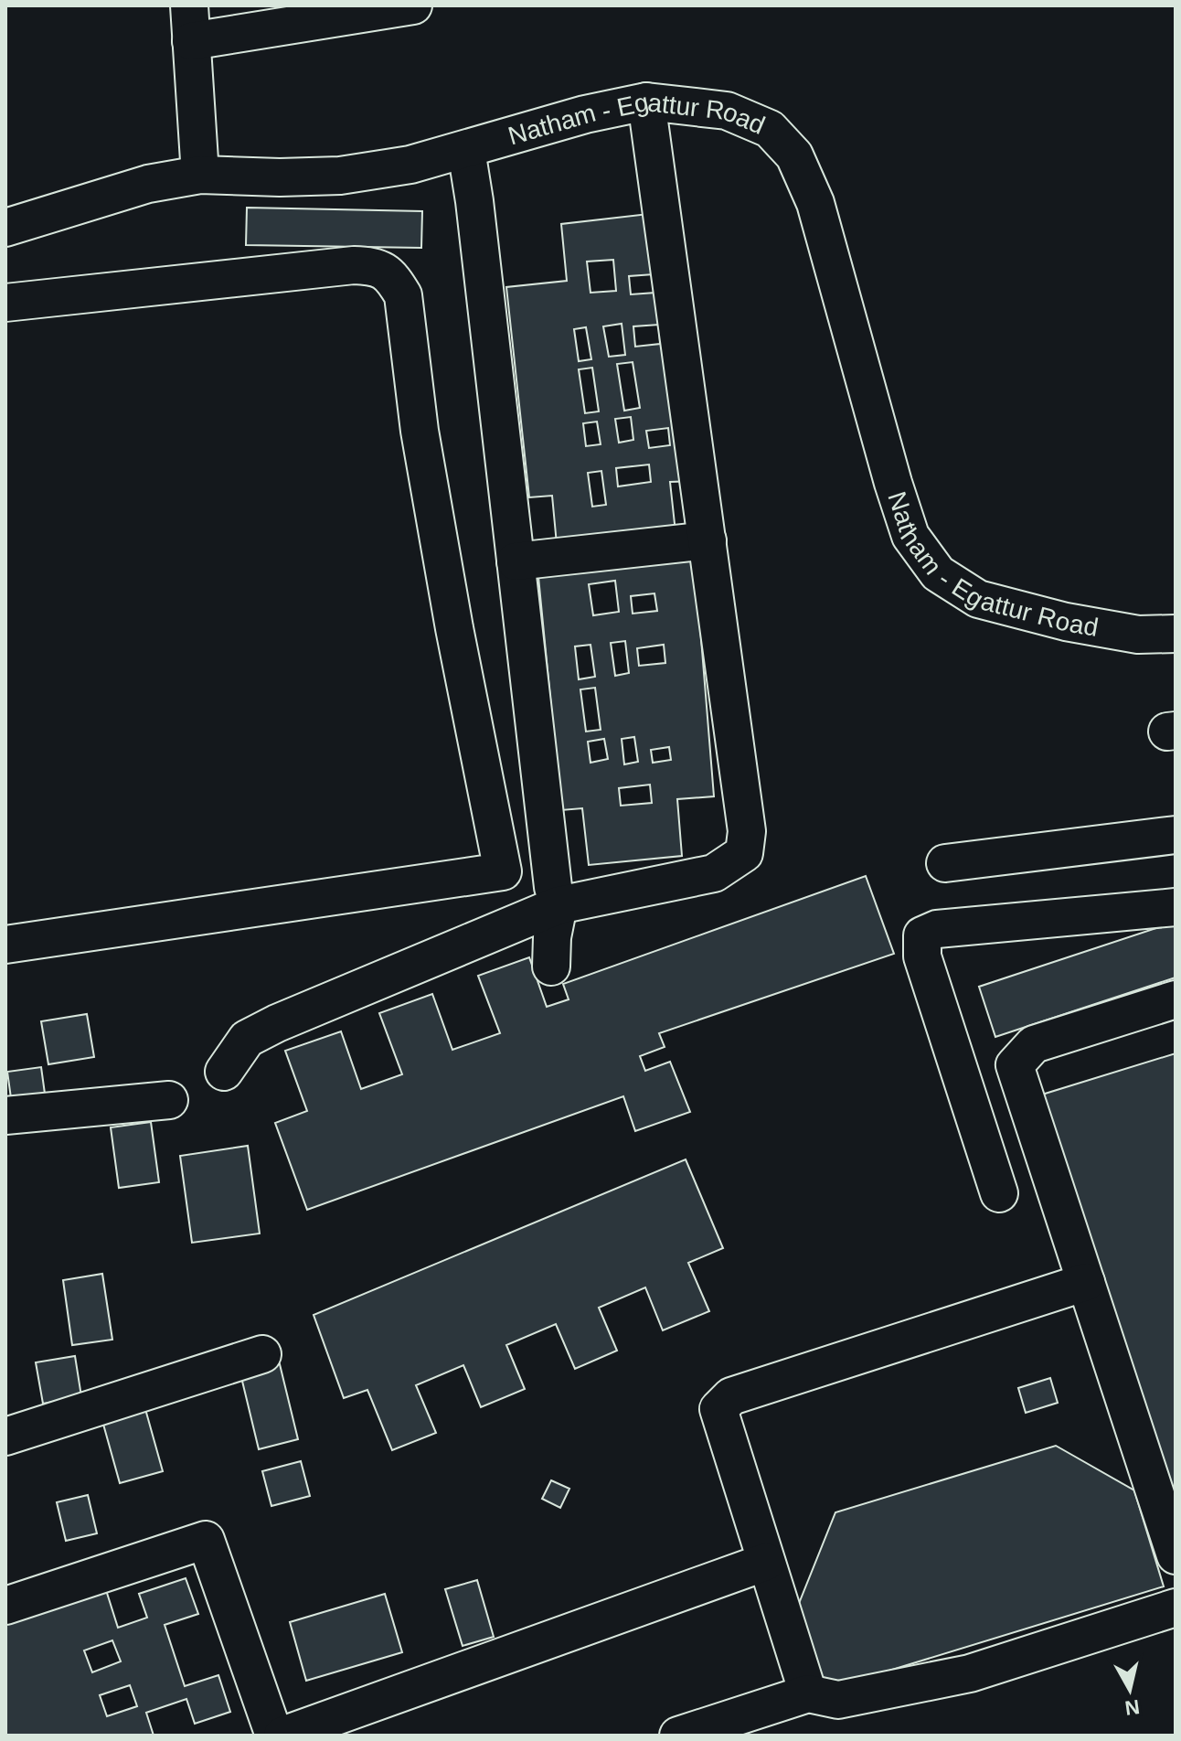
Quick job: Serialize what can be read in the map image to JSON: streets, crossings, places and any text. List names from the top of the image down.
{
  "streets": {
    "street": ["Natham - Egattur Road"]
  },
  "north": "bottom"
}
